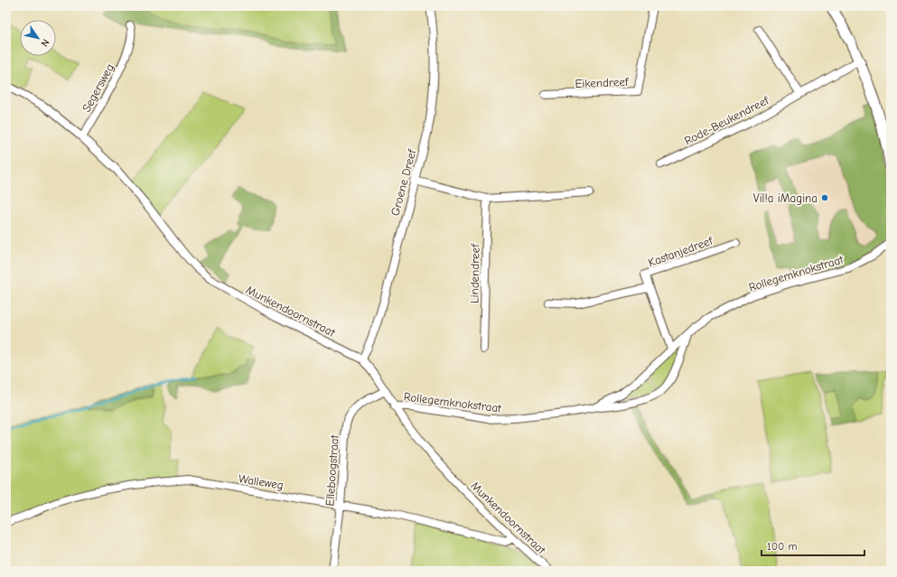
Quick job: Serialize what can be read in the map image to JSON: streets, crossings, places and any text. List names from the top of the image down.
{
  "streets": {
    "street": [
      "Eikendreef",
      "Segersweg",
      "Rode-Beukendreef",
      "Groene Dreef",
      "Kastanjedreef",
      "Rollegemknokstraat",
      "Lindendreef",
      "Munkendoornstraat",
      "Elleboogstraat",
      "Walleweg"
    ]
  },
  "crossings": [
    ["Segersweg", "Munkendoornstraat"],
    ["Groene Dreef", "Munkendoornstraat"],
    ["Kastanjedreef", "Rollegemknokstraat"],
    ["Rollegemknokstraat", "Munkendoornstraat"],
    ["Munkendoornstraat", "Elleboogstraat"],
    ["Munkendoornstraat", "Walleweg"],
    ["Elleboogstraat", "Walleweg"]
  ],
  "places": ["Vil!a iMagina"],
  "scale_bar": "100 m",
  "north": "bottom right"
}
